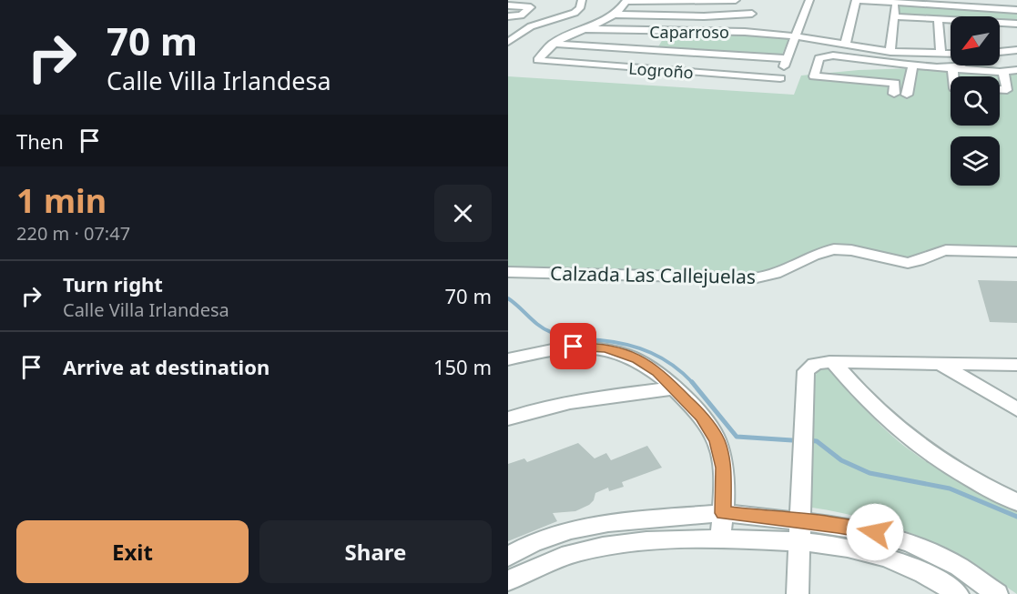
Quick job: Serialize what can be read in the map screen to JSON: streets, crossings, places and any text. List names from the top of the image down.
{
  "streets": {
    "street": ["Caparroso", "Logroño", "Calzada Las Callejuelas"]
  },
  "north": "bottom left",
  "page": {
    "turn": ["70 m", "Calle Villa Irlandesa"],
    "then": "Then",
    "heading": ["1 min", "220 m · 07:47"],
    "list": [
      {
        "name": "Turn right",
        "note": "Calle Villa Irlandesa",
        "value": "70 m"
      },
      {
        "name": "Arrive at destination",
        "value": "150 m"
      }
    ],
    "buttons": ["Exit", "Share"]
  }
}
